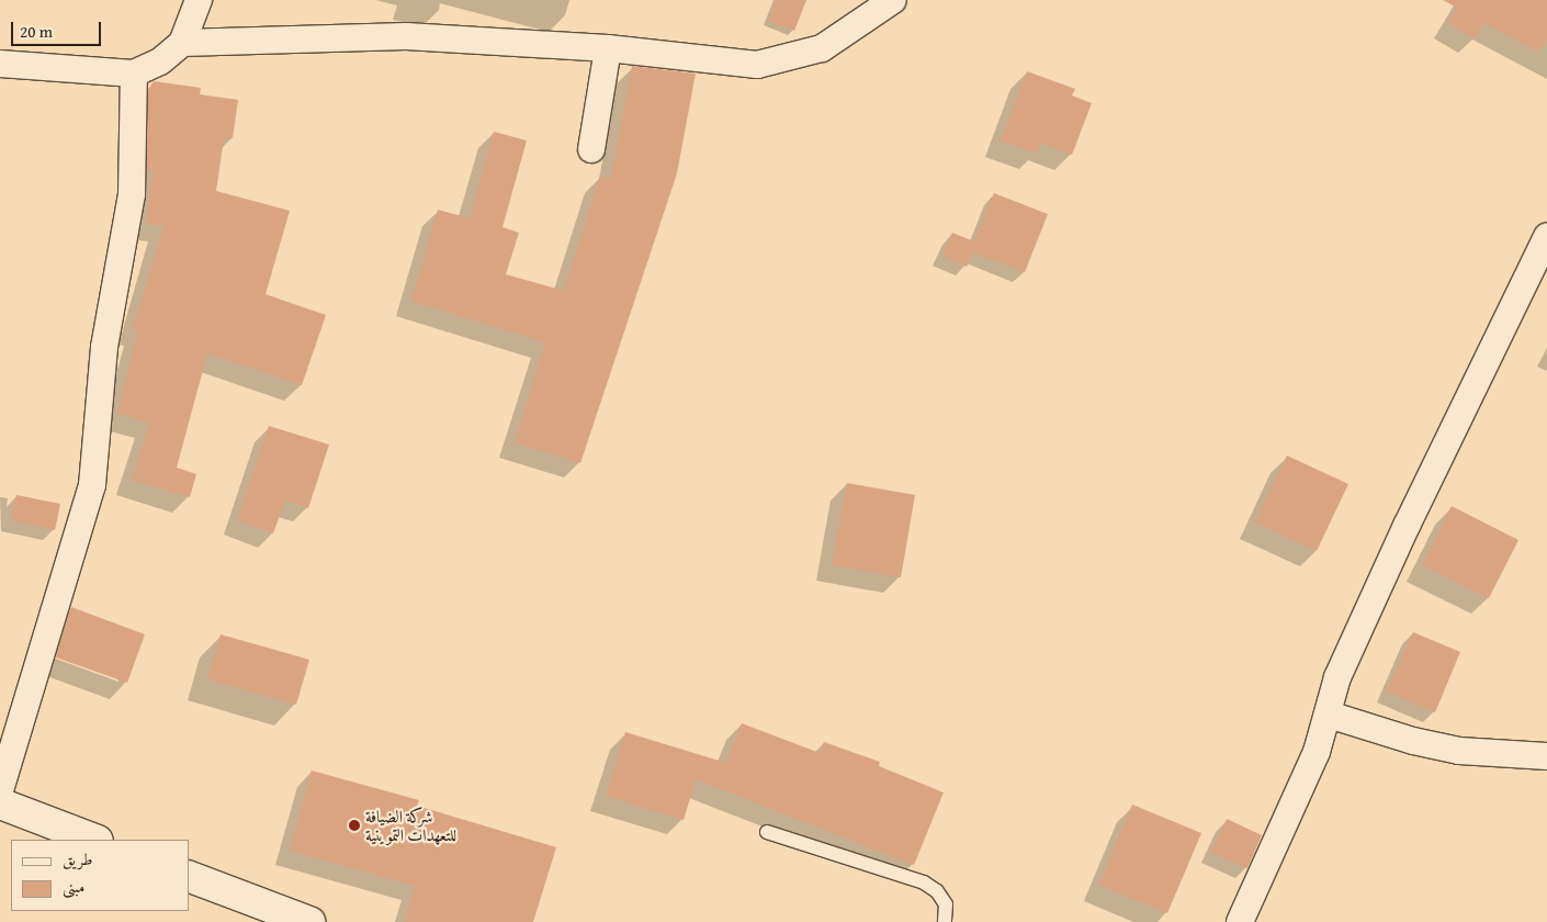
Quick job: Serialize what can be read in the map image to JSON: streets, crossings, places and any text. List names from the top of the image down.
{
  "places": ["شركة الضيافة للتعهدات التموينية"],
  "legend": ["طريق", "مبنى"],
  "scale_bar": "20 m"
}
